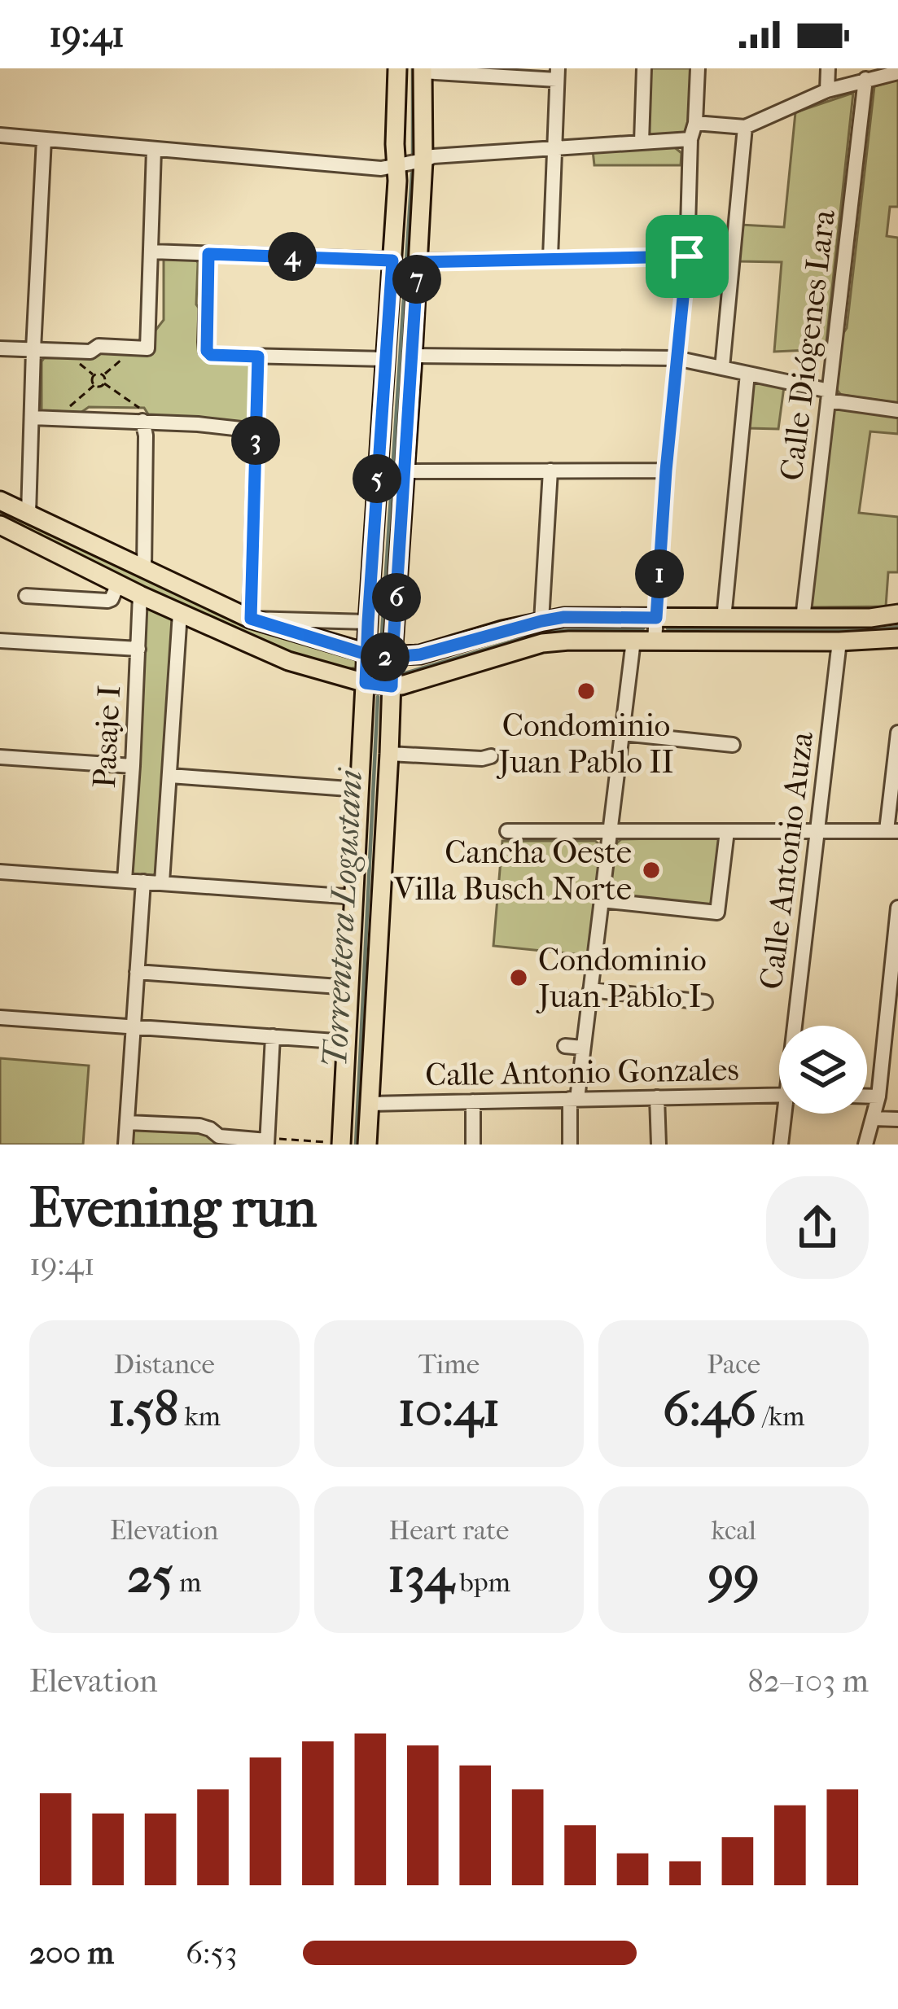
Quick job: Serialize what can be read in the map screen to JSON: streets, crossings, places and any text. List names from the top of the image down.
{
  "streets": {
    "street": [
      "Calle Diógenes Lara",
      "Pasaje I",
      "Calle Antonio Auza",
      "Calle Antonio Gonzales"
    ]
  },
  "water": ["Torrentera Logustani"],
  "places": ["Condominio Juan Pablo II", "Cancha Oeste Villa Busch Norte", "Condominio Juan Pablo I"],
  "page": {
    "status": "19:41",
    "pins": [
      "4",
      "7",
      "3",
      "5",
      "1",
      "6",
      "2"
    ],
    "heading": ["Evening run", "19:41"],
    "stats": [
      ["Distance", "1.58 km"],
      ["Time", "10:41"],
      ["Pace", "6:46 /km"],
      ["Elevation", "25 m"],
      ["Heart rate", "134 bpm"],
      ["kcal", "99"]
    ],
    "chart": ["Elevation", "82–103 m"],
    "list": [
      {
        "name": "200 m",
        "note": "6:53"
      }
    ]
  }
}
